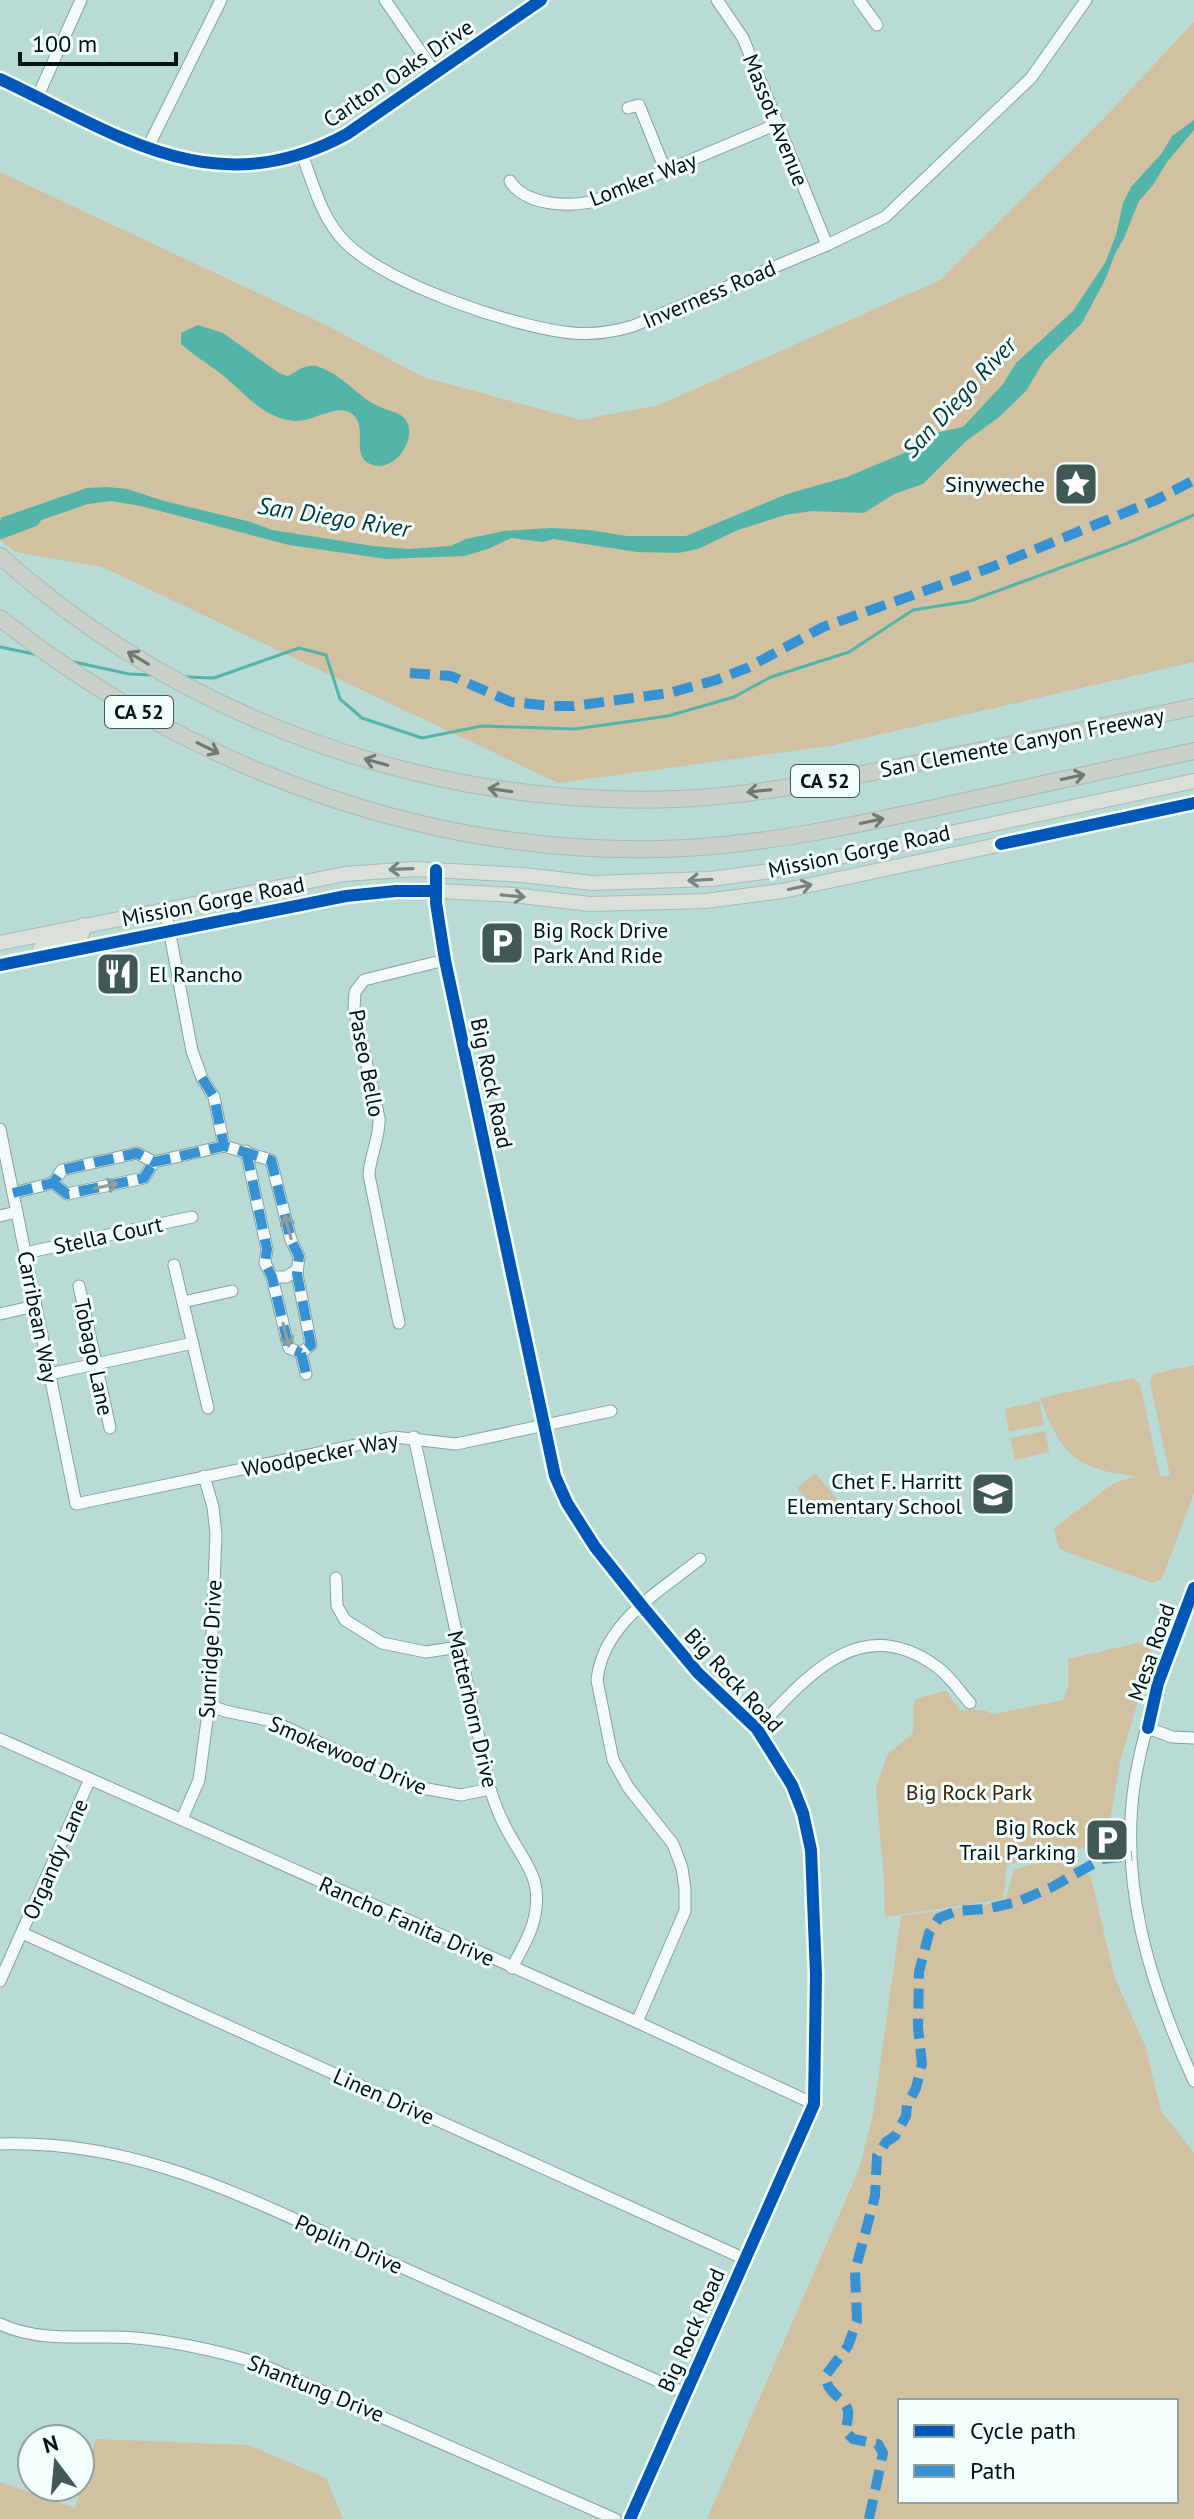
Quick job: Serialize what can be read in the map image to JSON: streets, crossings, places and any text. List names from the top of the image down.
{
  "streets": {
    "highway": ["CA 52", "San Clemente Canyon Freeway"],
    "main road": ["Carlton Oaks Drive", "Mission Gorge Road"],
    "street": [
      "Massot Avenue",
      "Lomker Way",
      "Inverness Road",
      "Paseo Bello",
      "Big Rock Road",
      "Stella Court",
      "Carribean Way",
      "Tobago Lane",
      "Woodpecker Way",
      "Sunridge Drive",
      "Mesa Road",
      "Matterhorn Drive",
      "Smokewood Drive",
      "Organdy Lane",
      "Rancho Fanita Drive",
      "Linen Drive",
      "Poplin Drive",
      "Shantung Drive"
    ]
  },
  "crossings": [
    ["Carlton Oaks Drive", "Inverness Road"],
    ["Massot Avenue", "Lomker Way"],
    ["Massot Avenue", "Inverness Road"],
    ["Mission Gorge Road", "Big Rock Road"],
    ["Paseo Bello", "Big Rock Road"],
    ["Big Rock Road", "Woodpecker Way"],
    ["Big Rock Road", "Rancho Fanita Drive"],
    ["Big Rock Road", "Linen Drive"],
    ["Big Rock Road", "Poplin Drive"],
    ["Stella Court", "Carribean Way"],
    ["Carribean Way", "Woodpecker Way"],
    ["Woodpecker Way", "Sunridge Drive"],
    ["Woodpecker Way", "Matterhorn Drive"],
    ["Sunridge Drive", "Smokewood Drive"],
    ["Sunridge Drive", "Rancho Fanita Drive"],
    ["Matterhorn Drive", "Smokewood Drive"],
    ["Matterhorn Drive", "Rancho Fanita Drive"],
    ["Organdy Lane", "Rancho Fanita Drive"],
    ["Organdy Lane", "Linen Drive"]
  ],
  "water": ["San Diego River"],
  "parks": ["Big Rock Park"],
  "places": {
    "place": ["Sinyweche"],
    "parking": ["Big Rock Drive Park And Ride", "Big Rock Trail Parking"],
    "restaurant": ["El Rancho"],
    "school or university": ["Chet F. Harritt Elementary School"]
  },
  "legend": ["Cycle path", "Path"],
  "scale_bar": "100 m",
  "north": "top"
}
